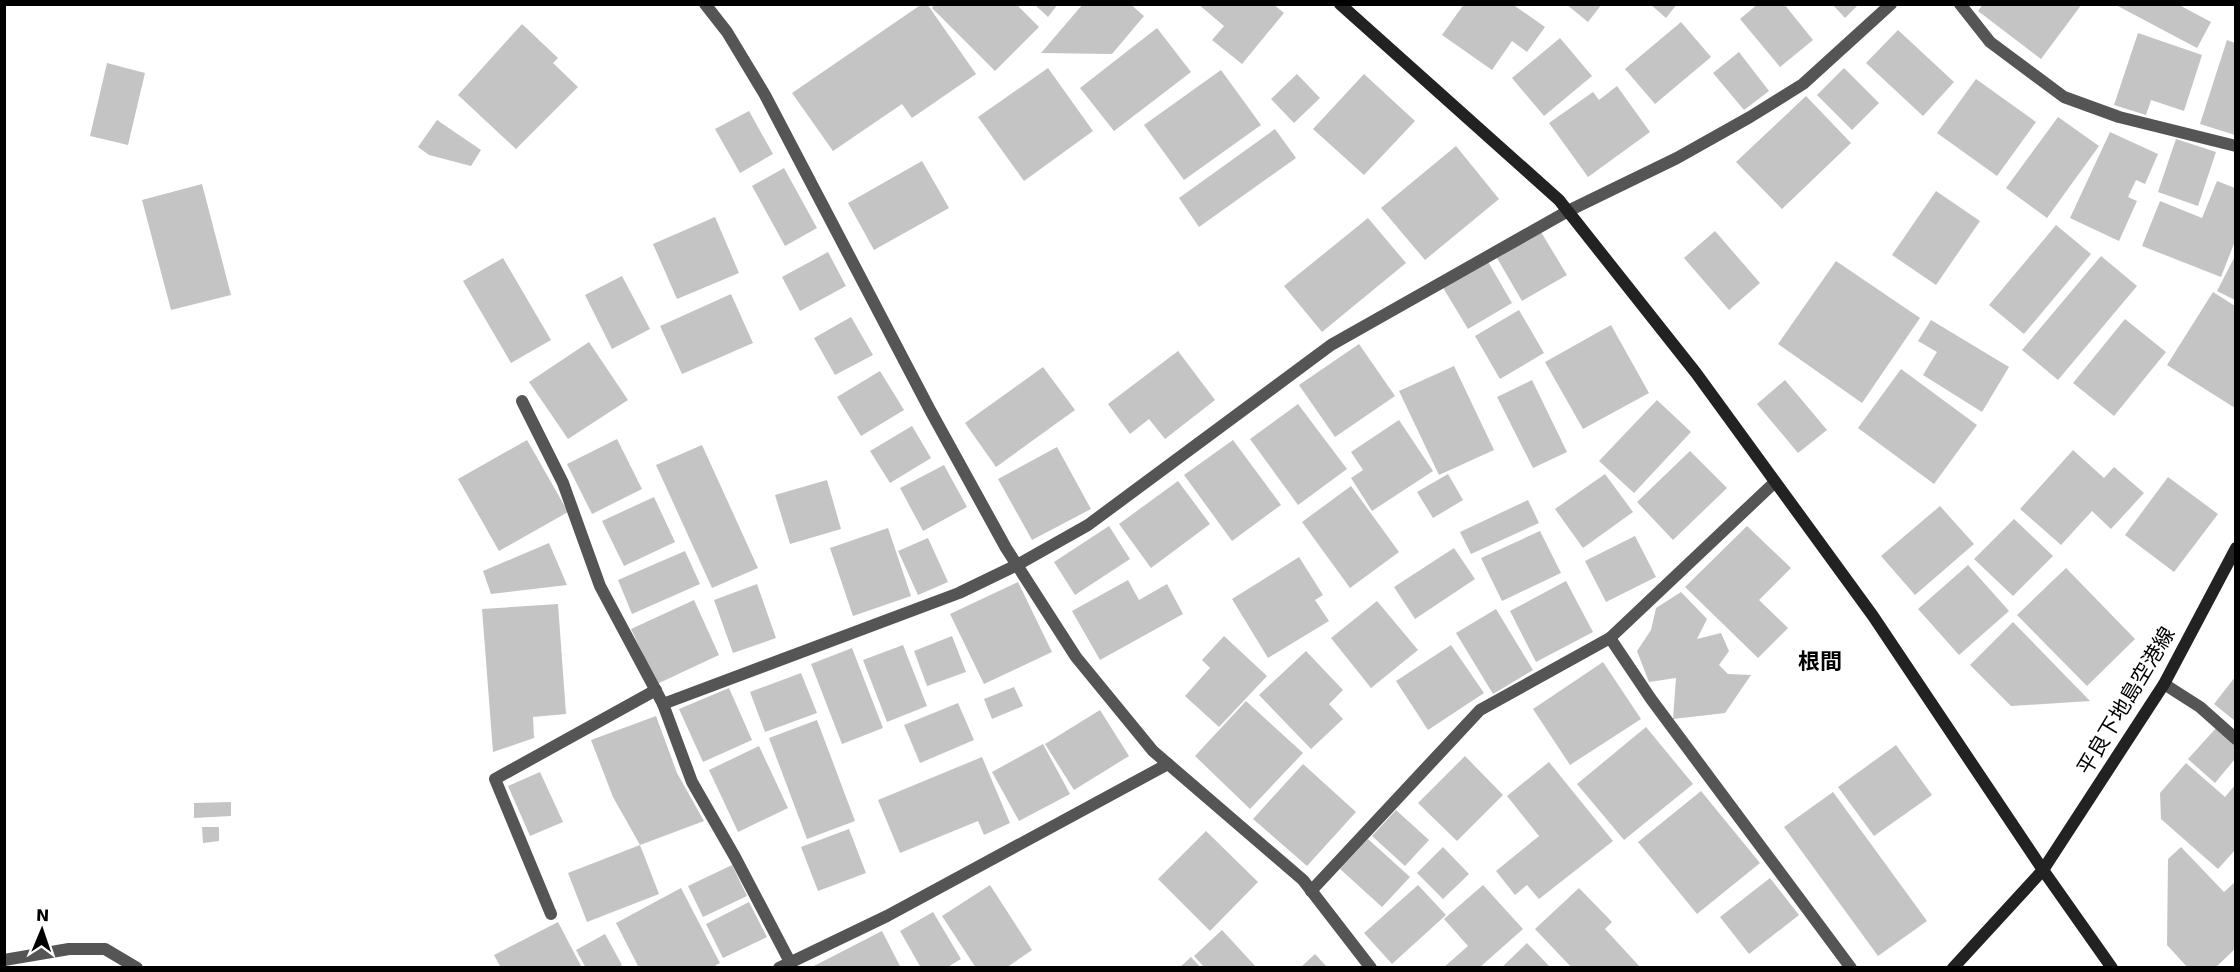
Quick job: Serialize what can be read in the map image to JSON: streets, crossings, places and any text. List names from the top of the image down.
{
  "streets": {
    "street": ["平良下地島空港線"]
  },
  "districts": ["根間"],
  "north": "top"
}
